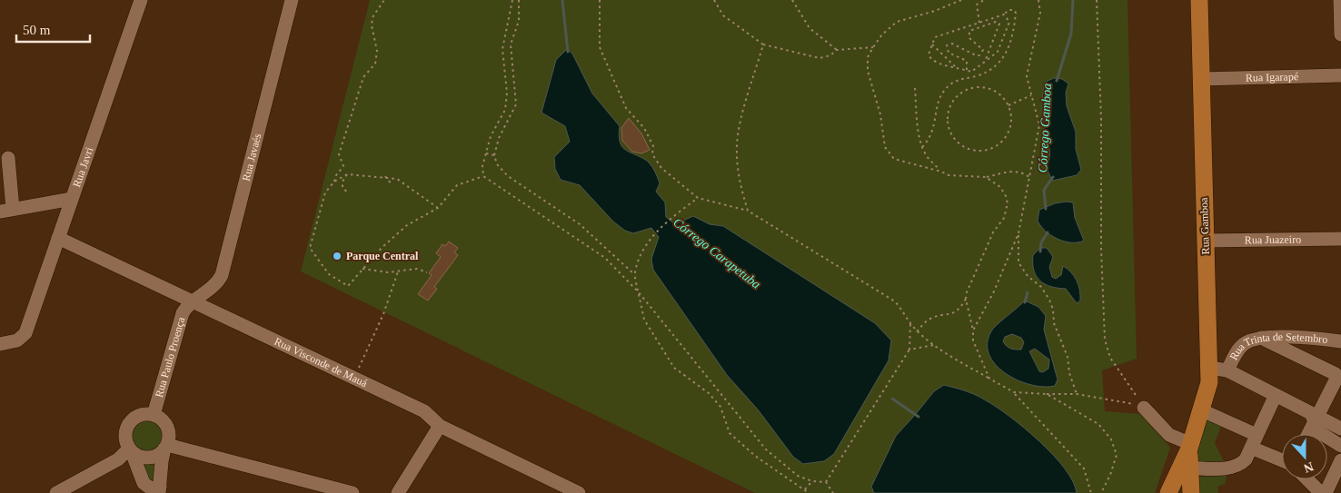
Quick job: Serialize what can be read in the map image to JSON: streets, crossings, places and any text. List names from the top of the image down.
{
  "streets": {
    "main road": ["Rua Gamboa"],
    "street": [
      "Rua Igarapé",
      "Rua Javaés",
      "Rua Javri",
      "Rua Juazeiro",
      "Rua Trinta de Setembro",
      "Rua Paulo Proença",
      "Rua Visconde de Mauá"
    ]
  },
  "crossings": [
    ["Rua Igarapé", "Rua Gamboa"],
    ["Rua Javaés", "Rua Paulo Proença"],
    ["Rua Javaés", "Rua Visconde de Mauá"],
    ["Rua Javri", "Rua Visconde de Mauá"],
    ["Rua Gamboa", "Rua Juazeiro"],
    ["Rua Gamboa", "Rua Trinta de Setembro"],
    ["Rua Paulo Proença", "Rua Visconde de Mauá"]
  ],
  "water": ["Córrego Gamboa", "Córrego Carapetuba"],
  "places": ["Parque Central"],
  "scale_bar": "50 m",
  "north": "bottom"
}
